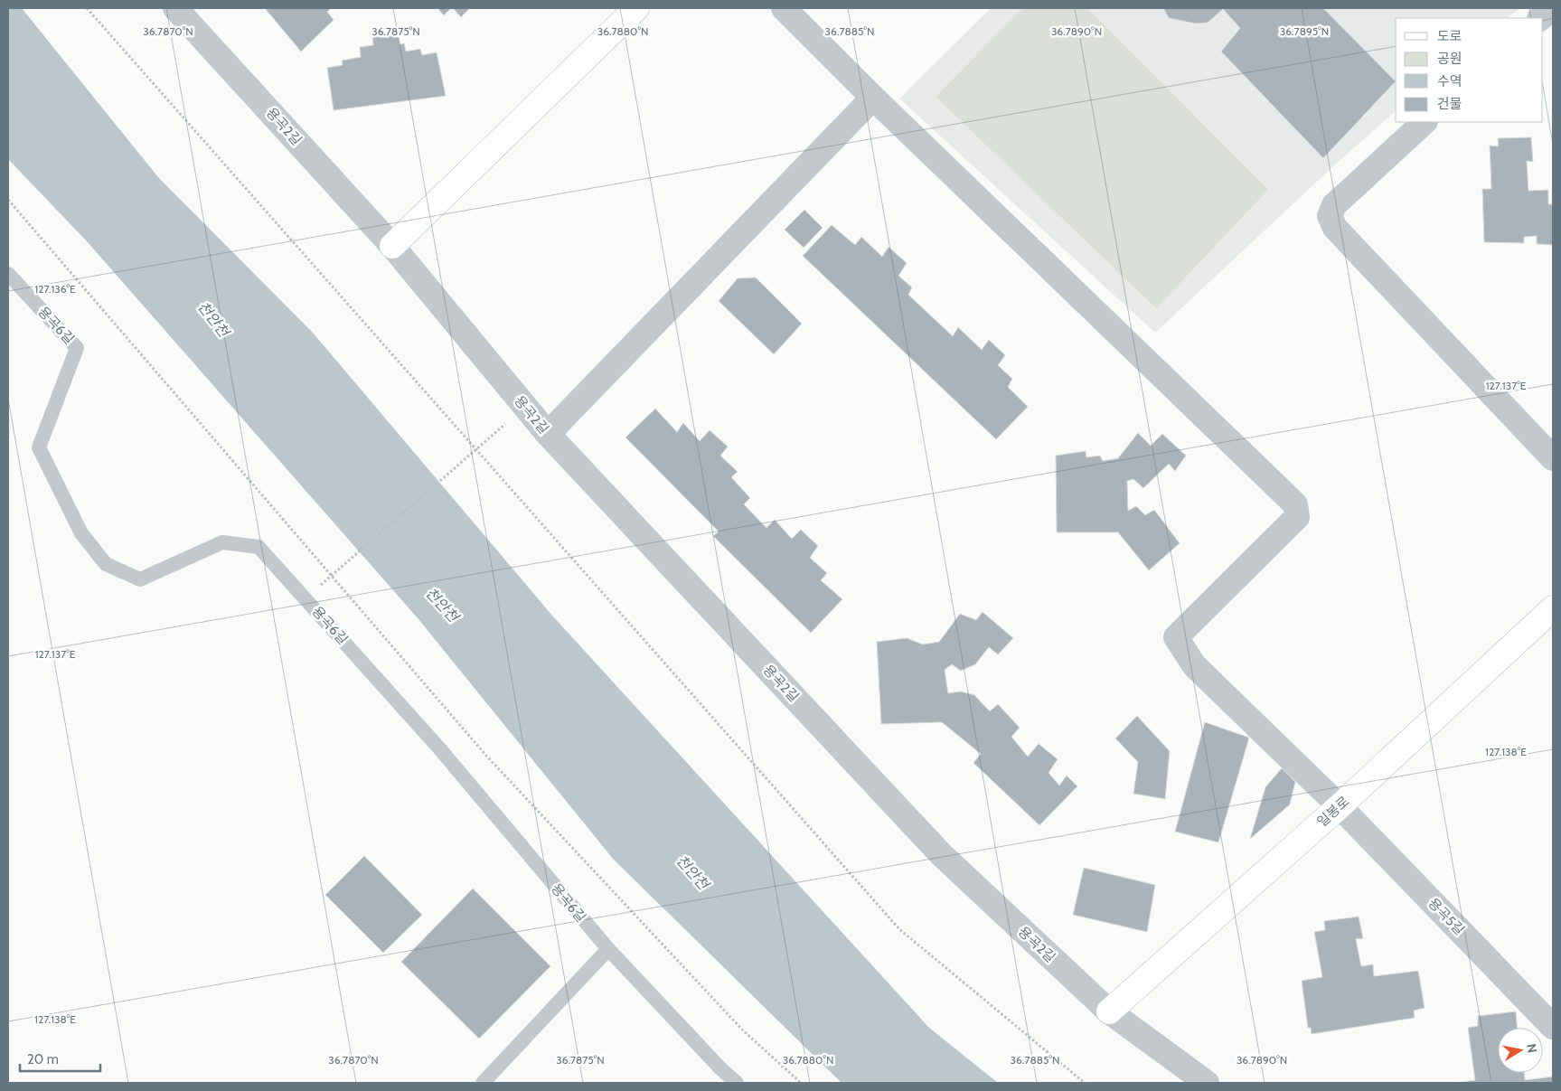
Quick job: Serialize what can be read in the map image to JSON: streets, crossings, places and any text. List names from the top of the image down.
{
  "streets": {
    "street": ["용곡2길", "일봉로", "용곡5길"],
    "lane": ["용곡6길"]
  },
  "crossings": [
    ["용곡2길", "일봉로"],
    ["일봉로", "용곡5길"]
  ],
  "water": ["천안천"],
  "legend": [
    "도로",
    "공원",
    "수역",
    "건물"
  ],
  "scale_bar": "20 m",
  "north": "right",
  "coordinates": [
    "36.7870°N",
    "36.7875°N",
    "36.7880°N",
    "36.7885°N",
    "36.7890°N",
    "36.7895°N",
    "127.136°E",
    "127.137°E",
    "127.138°E"
  ]
}
